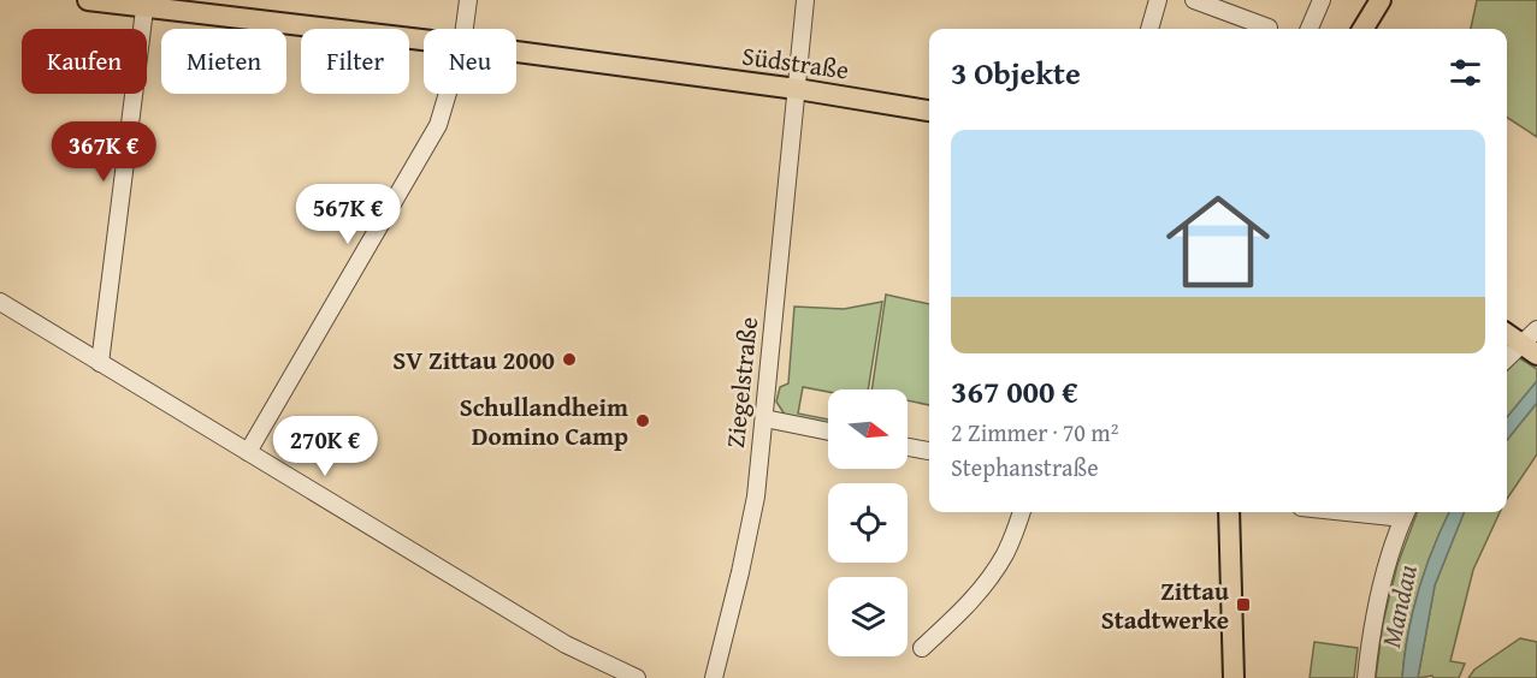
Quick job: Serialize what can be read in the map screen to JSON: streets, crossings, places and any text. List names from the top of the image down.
{
  "streets": {
    "main road": ["Südstraße"],
    "street": ["Ziegelstraße"]
  },
  "crossings": [
    ["Südstraße", "Ziegelstraße"]
  ],
  "water": ["Mandau"],
  "places": {
    "other": ["SV Zittau 2000", "Schullandheim Domino Camp"],
    "transit": ["Zittau Stadtwerke"]
  },
  "north": "right",
  "page": {
    "chip": [
      "Kaufen",
      "Mieten",
      "Filter",
      "Neu"
    ],
    "heading": "3 Objekte",
    "list": [
      {
        "name": "367 000 €",
        "note": "2 Zimmer · 70 m² · Stephanstraße"
      }
    ],
    "price": ["367K €", "567K €", "270K €"]
  }
}
